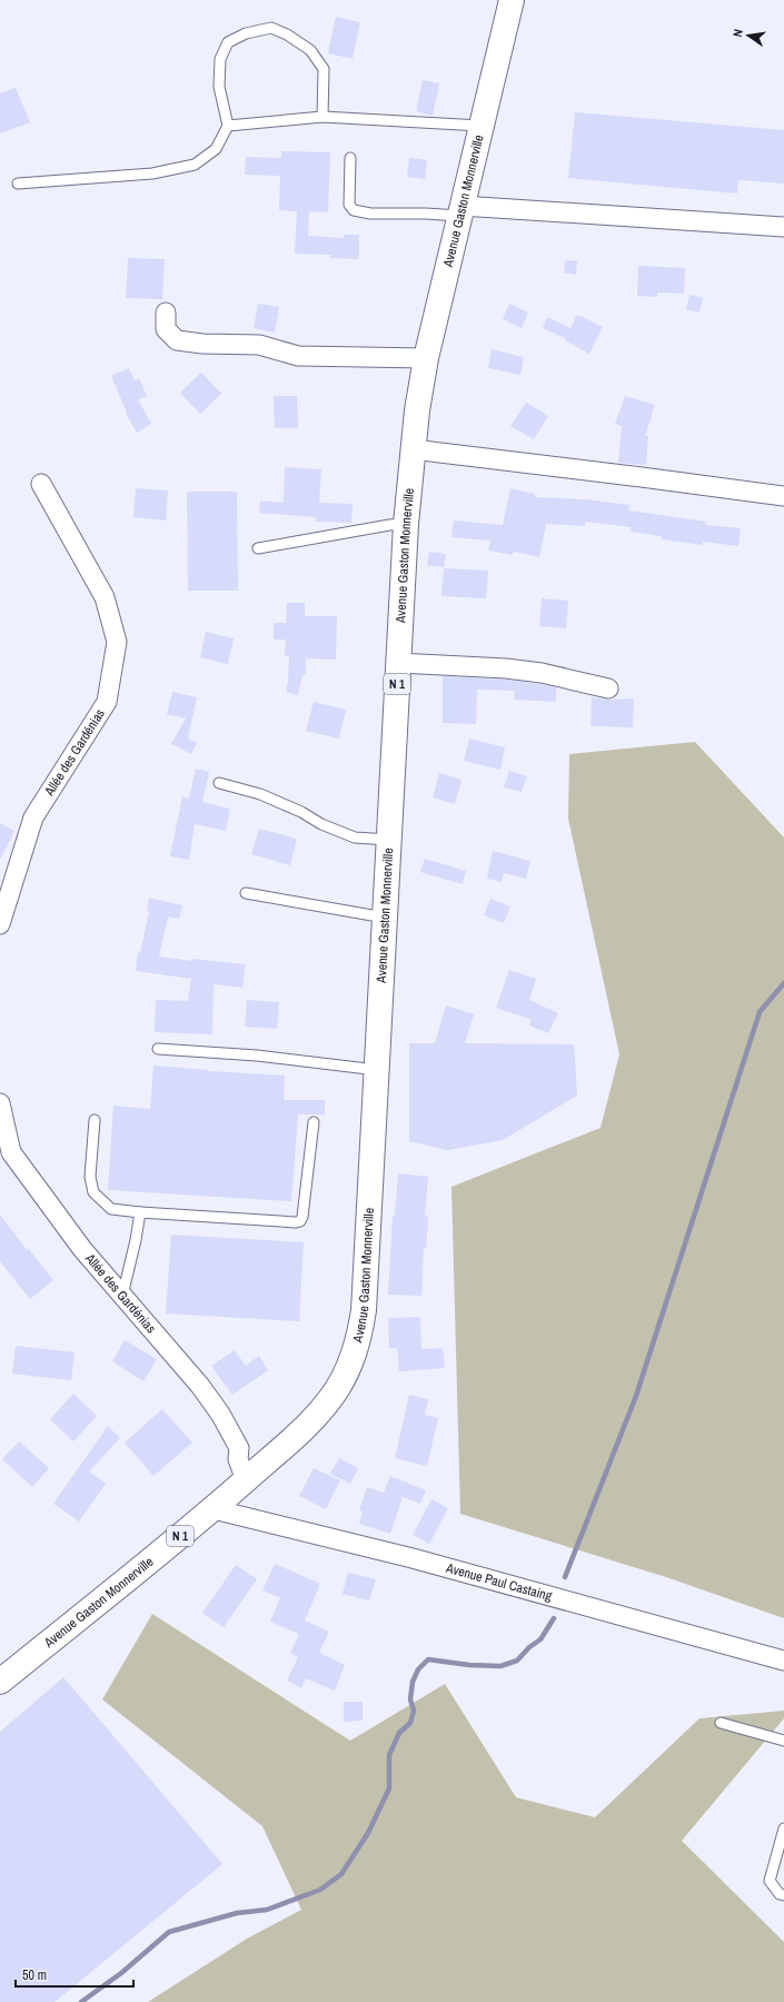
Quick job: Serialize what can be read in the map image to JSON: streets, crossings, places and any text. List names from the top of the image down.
{
  "streets": {
    "main road": ["Avenue Gaston Monnerville", "N 1"],
    "street": ["Allée des Gardénias", "Avenue Paul Castaing"]
  },
  "crossings": [
    ["Avenue Gaston Monnerville", "Allée des Gardénias"],
    ["Avenue Gaston Monnerville", "Avenue Paul Castaing"]
  ],
  "scale_bar": "50 m",
  "north": "left"
}
